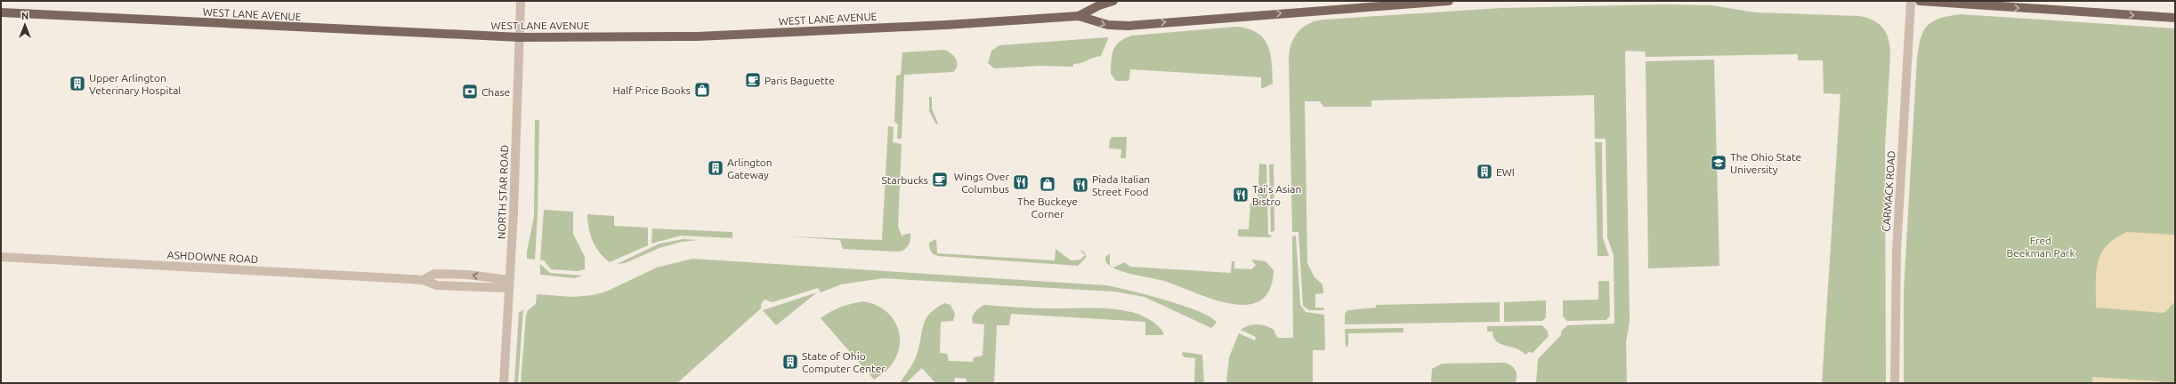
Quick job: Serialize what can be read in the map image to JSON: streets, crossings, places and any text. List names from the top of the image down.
{
  "streets": {
    "main road": ["WEST LANE AVENUE"],
    "street": ["CARMACK ROAD", "NORTH STAR ROAD", "ASHDOWNE ROAD"]
  },
  "crossings": [
    ["WEST LANE AVENUE", "NORTH STAR ROAD"],
    ["NORTH STAR ROAD", "ASHDOWNE ROAD"]
  ],
  "parks": ["Fred Beekman Park"],
  "places": {
    "cafe": ["Paris Baguette", "Starbucks"],
    "building": [
      "Upper Arlington Veterinary Hospital",
      "Arlington Gateway",
      "EWI",
      "State of Ohio Computer Center"
    ],
    "shop": ["Half Price Books", "The Buckeye Corner"],
    "bank": ["Chase"],
    "school or university": ["The Ohio State University"],
    "restaurant": ["Wings Over Columbus", "Piada Italian Street Food", "Tai's Asian Bistro"]
  },
  "north": "top"
}
